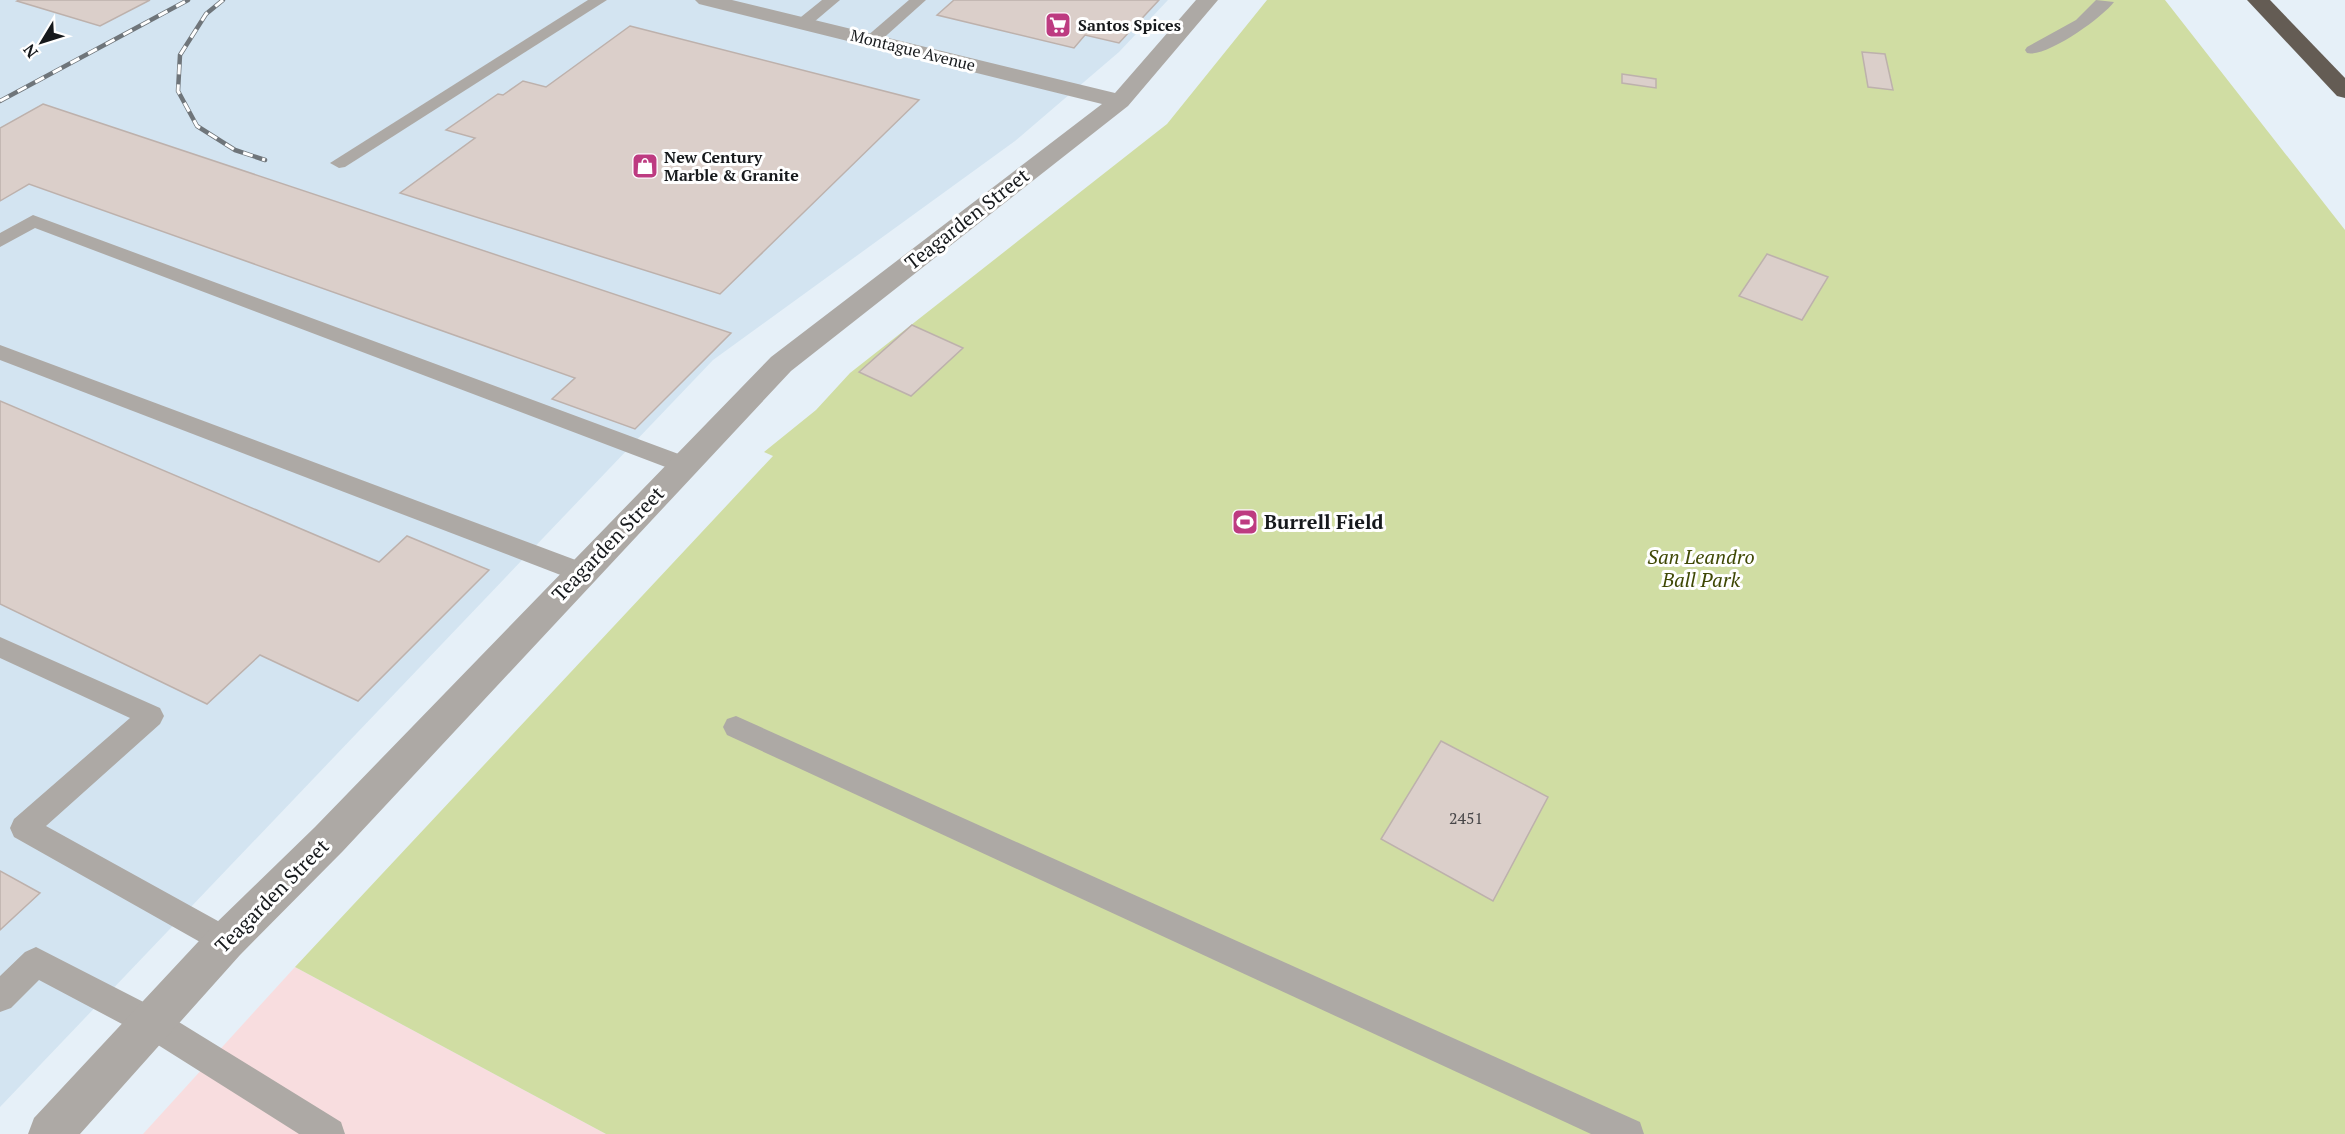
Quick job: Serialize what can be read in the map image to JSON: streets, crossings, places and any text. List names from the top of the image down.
{
  "streets": {
    "street": ["Montague Avenue", "Teagarden Street"]
  },
  "crossings": [
    ["Montague Avenue", "Teagarden Street"]
  ],
  "parks": ["San Leandro Ball Park"],
  "places": {
    "supermarket": ["Santos Spices"],
    "shop": ["New Century Marble & Granite"],
    "sports": ["Burrell Field"]
  },
  "house_numbers": ["2451"],
  "north": "bottom left"
}
